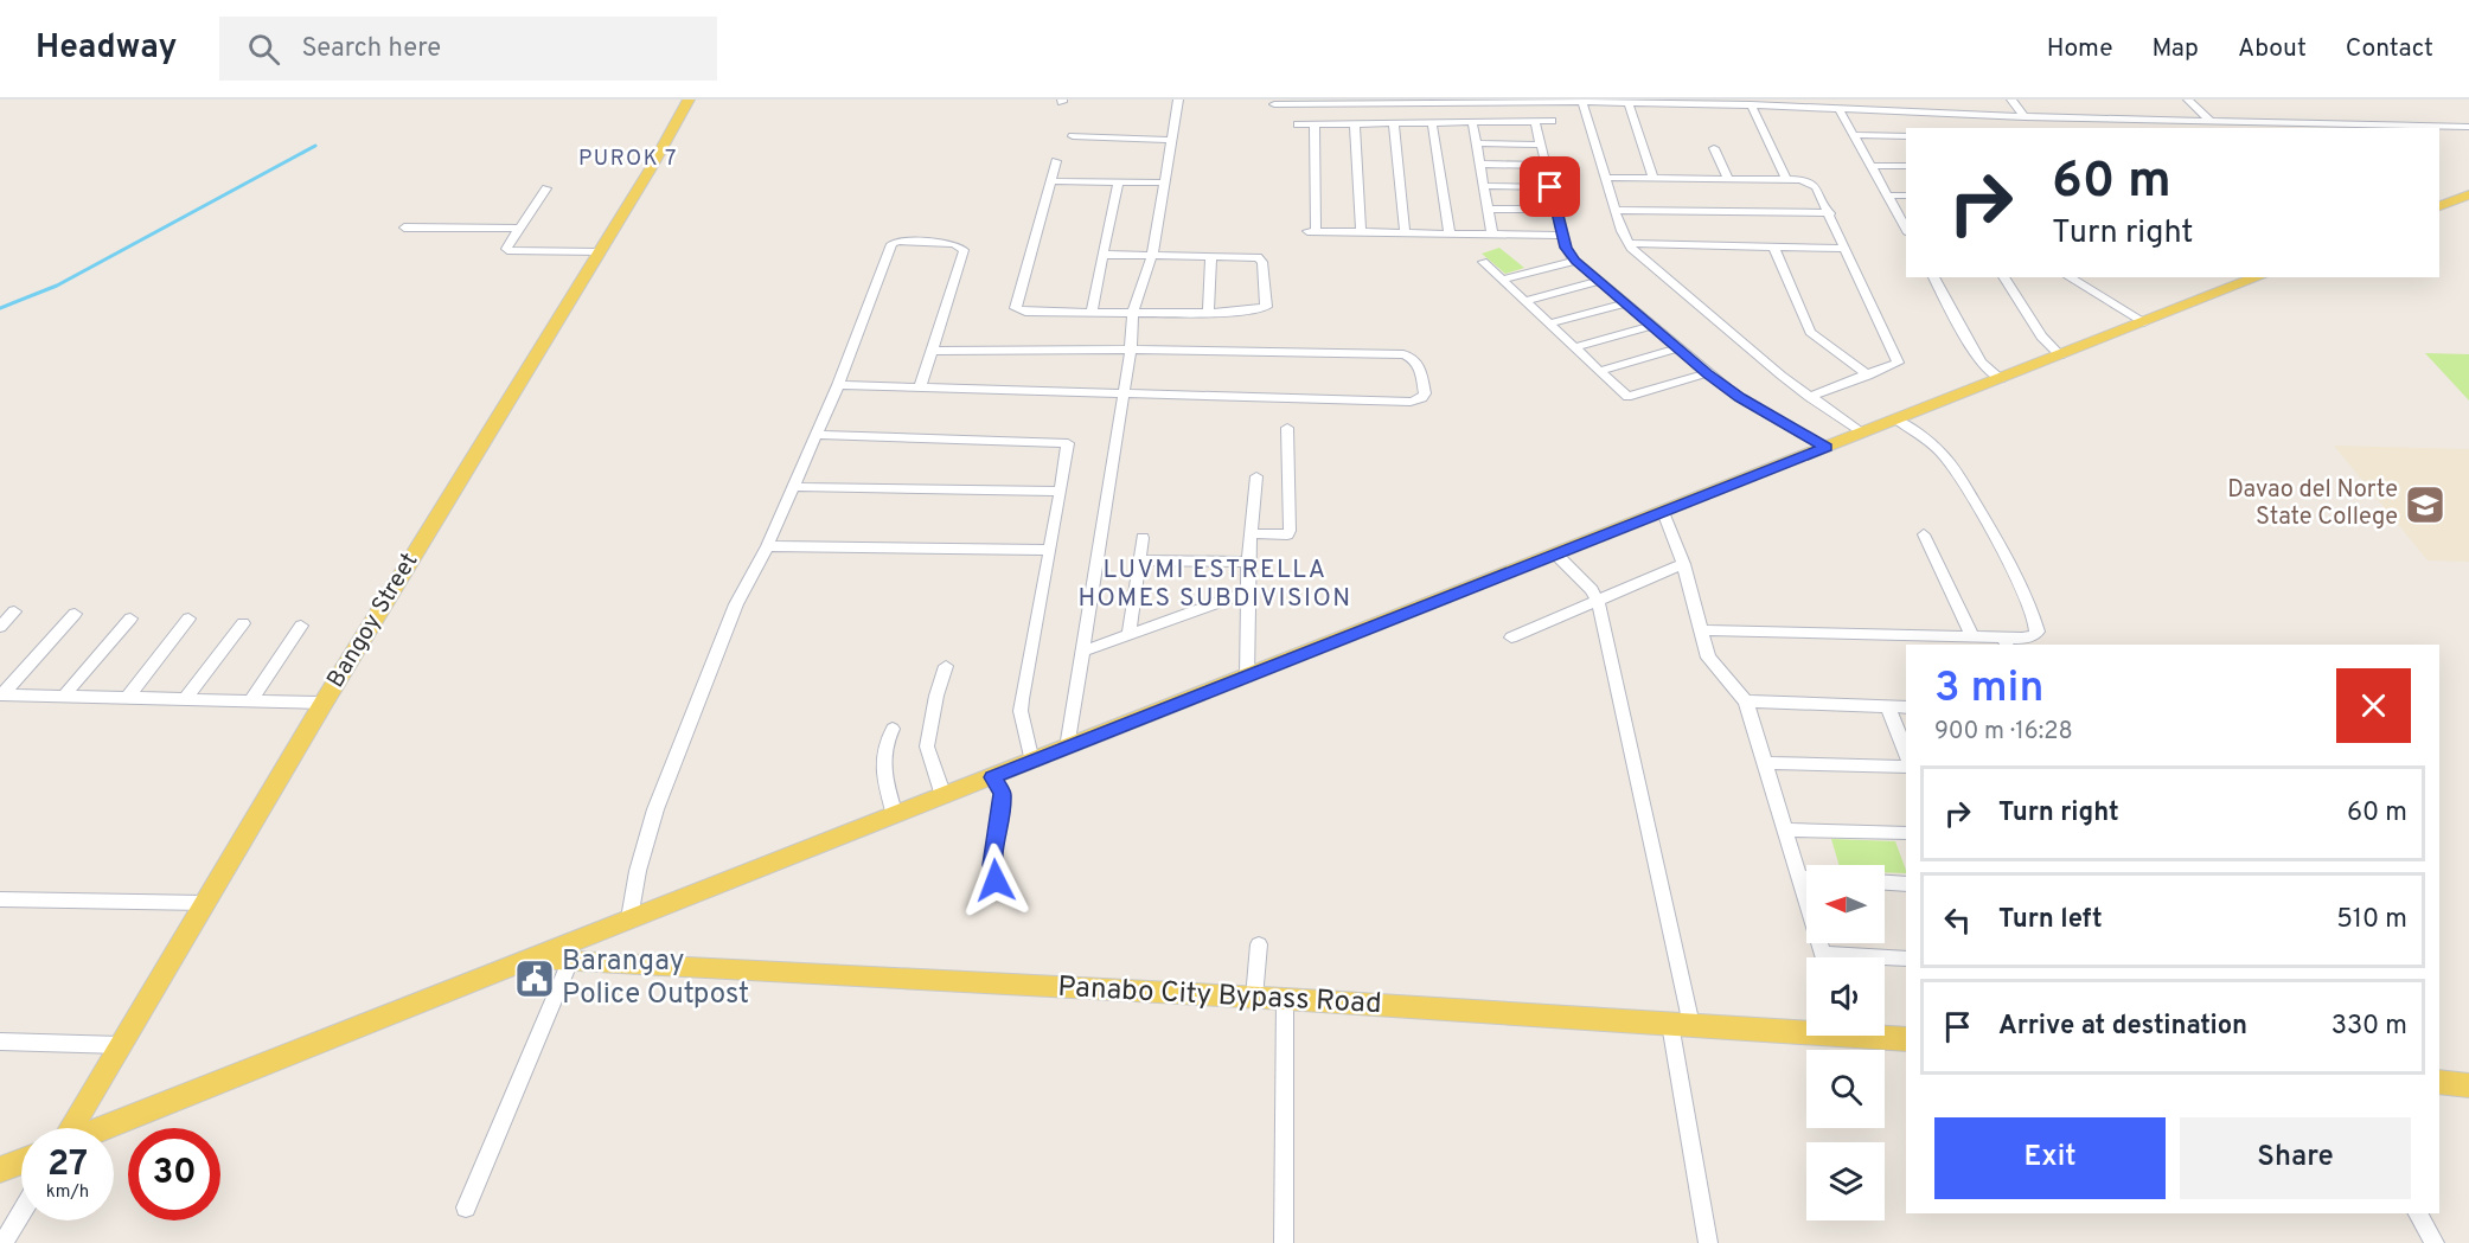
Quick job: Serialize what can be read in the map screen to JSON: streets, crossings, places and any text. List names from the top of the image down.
{
  "streets": {
    "main road": ["Bangoy Street", "Panabo City Bypass Road"]
  },
  "districts": ["PUROK 7", "LUVMI ESTRELLA HOMES SUBDIVISION"],
  "places": {
    "school or university": ["Davao del Norte State College"],
    "public building": ["Barangay Police Outpost"]
  },
  "north": "left",
  "page": {
    "header": "Headway",
    "search": "Search here",
    "nav": [
      "Home",
      "Map",
      "About",
      "Contact"
    ],
    "turn": ["60 m", "Turn right"],
    "heading": ["3 min", "900 m · 16:28"],
    "list": [
      {
        "name": "Turn right",
        "value": "60 m"
      },
      {
        "name": "Turn left",
        "value": "510 m"
      },
      {
        "name": "Arrive at destination",
        "value": "330 m"
      }
    ],
    "buttons": ["Exit", "Share"],
    "speed": "27 km/h",
    "limit": "30"
  }
}
